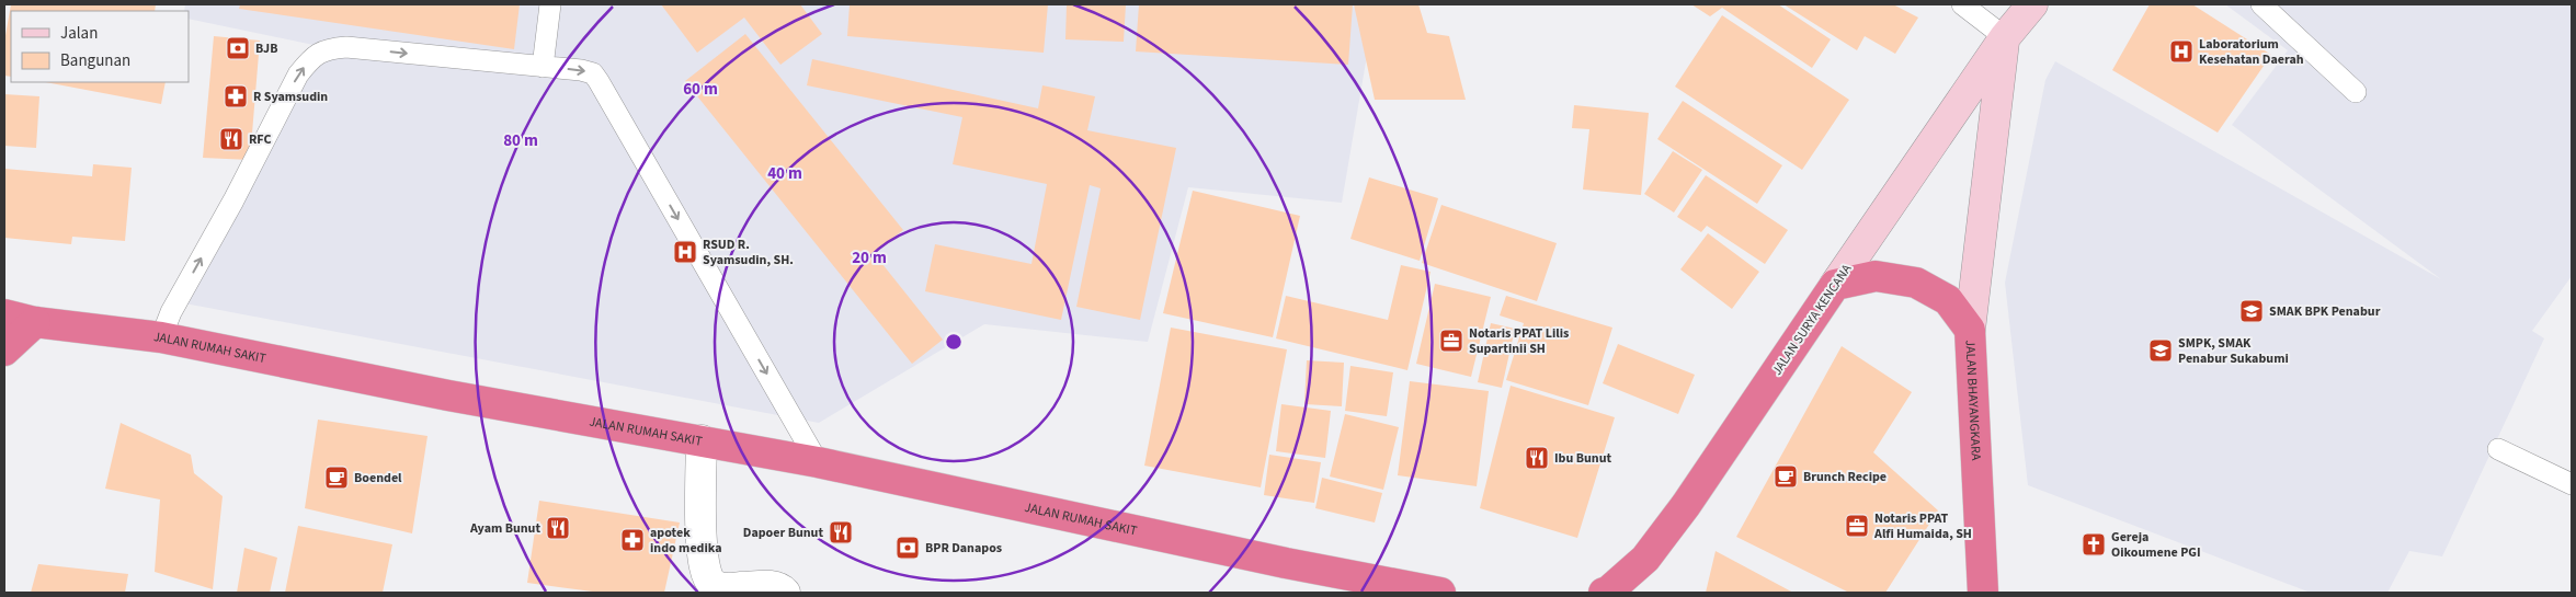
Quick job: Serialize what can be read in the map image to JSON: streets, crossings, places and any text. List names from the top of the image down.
{
  "streets": {
    "highway": ["JALAN SURYA KENCANA", "JALAN RUMAH SAKIT", "JALAN BHAYANGKARA"]
  },
  "crossings": [
    ["JALAN SURYA KENCANA", "JALAN BHAYANGKARA"]
  ],
  "places": {
    "bank": ["BJB", "BPR Danapos"],
    "hospital": ["Laboratorium Kesehatan Daerah", "RSUD R. Syamsudin, SH."],
    "pharmacy": ["R Syamsudin", "apotek indo medika"],
    "restaurant": [
      "RFC",
      "Ibu Bunut",
      "Ayam Bunut",
      "Dapoer Bunut"
    ],
    "school or university": ["SMAK BPK Penabur", "SMPK, SMAK Penabur Sukabumi"],
    "office": ["Notaris PPAT Lilis Supartinii SH", "Notaris PPAT Alfi Humaida, SH"],
    "cafe": ["Brunch Recipe", "Boendel"],
    "church": ["Gereja Oikoumene PGI"]
  },
  "legend": ["Jalan", "Bangunan"],
  "rings": [
    "60 m",
    "80 m",
    "40 m",
    "20 m"
  ]
}
